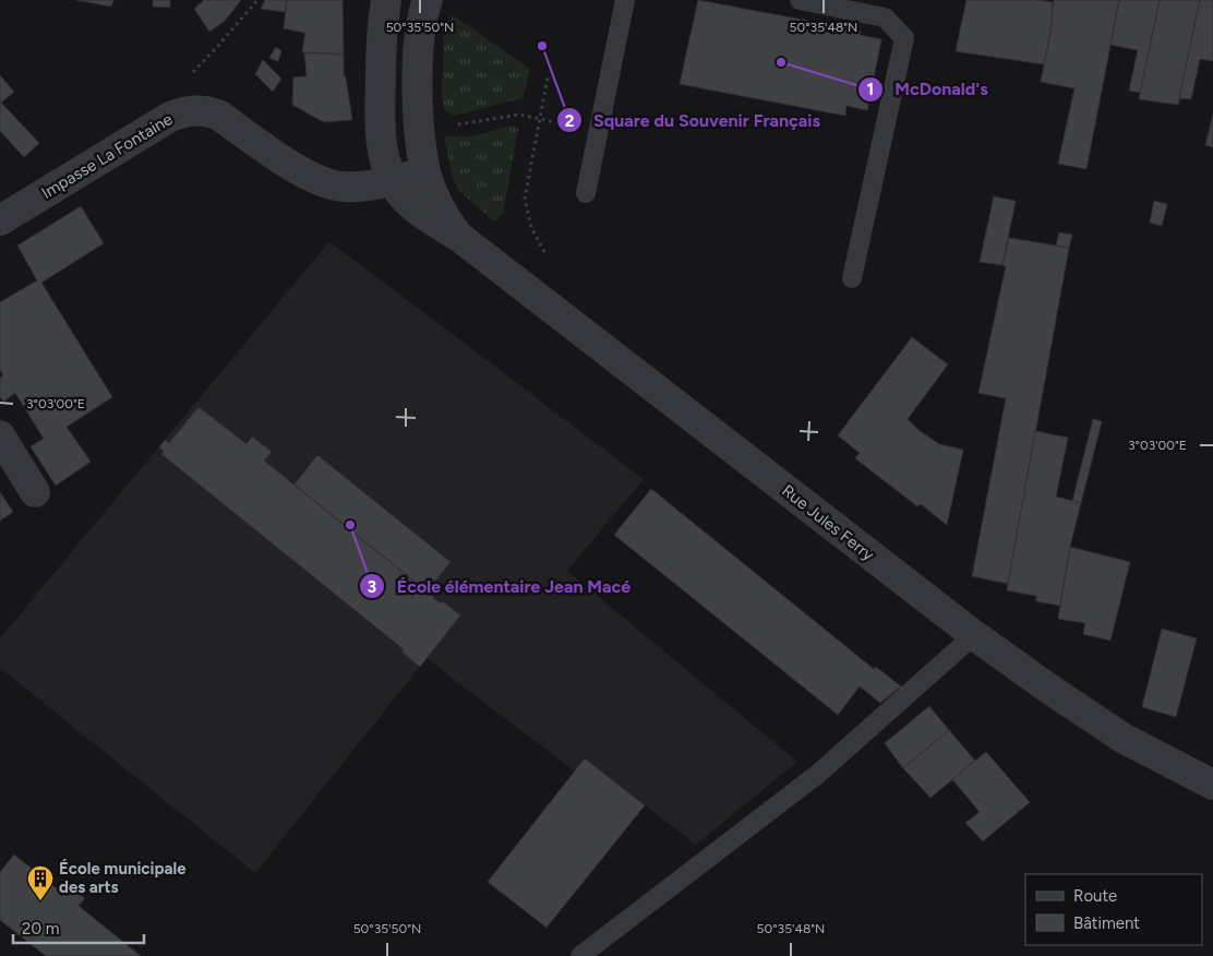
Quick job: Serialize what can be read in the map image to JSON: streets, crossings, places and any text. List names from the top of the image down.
{
  "streets": {
    "street": ["Impasse La Fontaine", "Rue Jules Ferry"]
  },
  "crossings": [
    ["Impasse La Fontaine", "Rue Jules Ferry"]
  ],
  "places": {
    "other": ["Square du Souvenir Français", "McDonald's", "École élémentaire Jean Macé"],
    "building": ["École municipale des arts"]
  },
  "legend": ["Route", "Bâtiment"],
  "scale_bar": "20 m",
  "coordinates": ["50°35'50\"N", "50°35'48\"N", "3°03'00\"E"]
}
